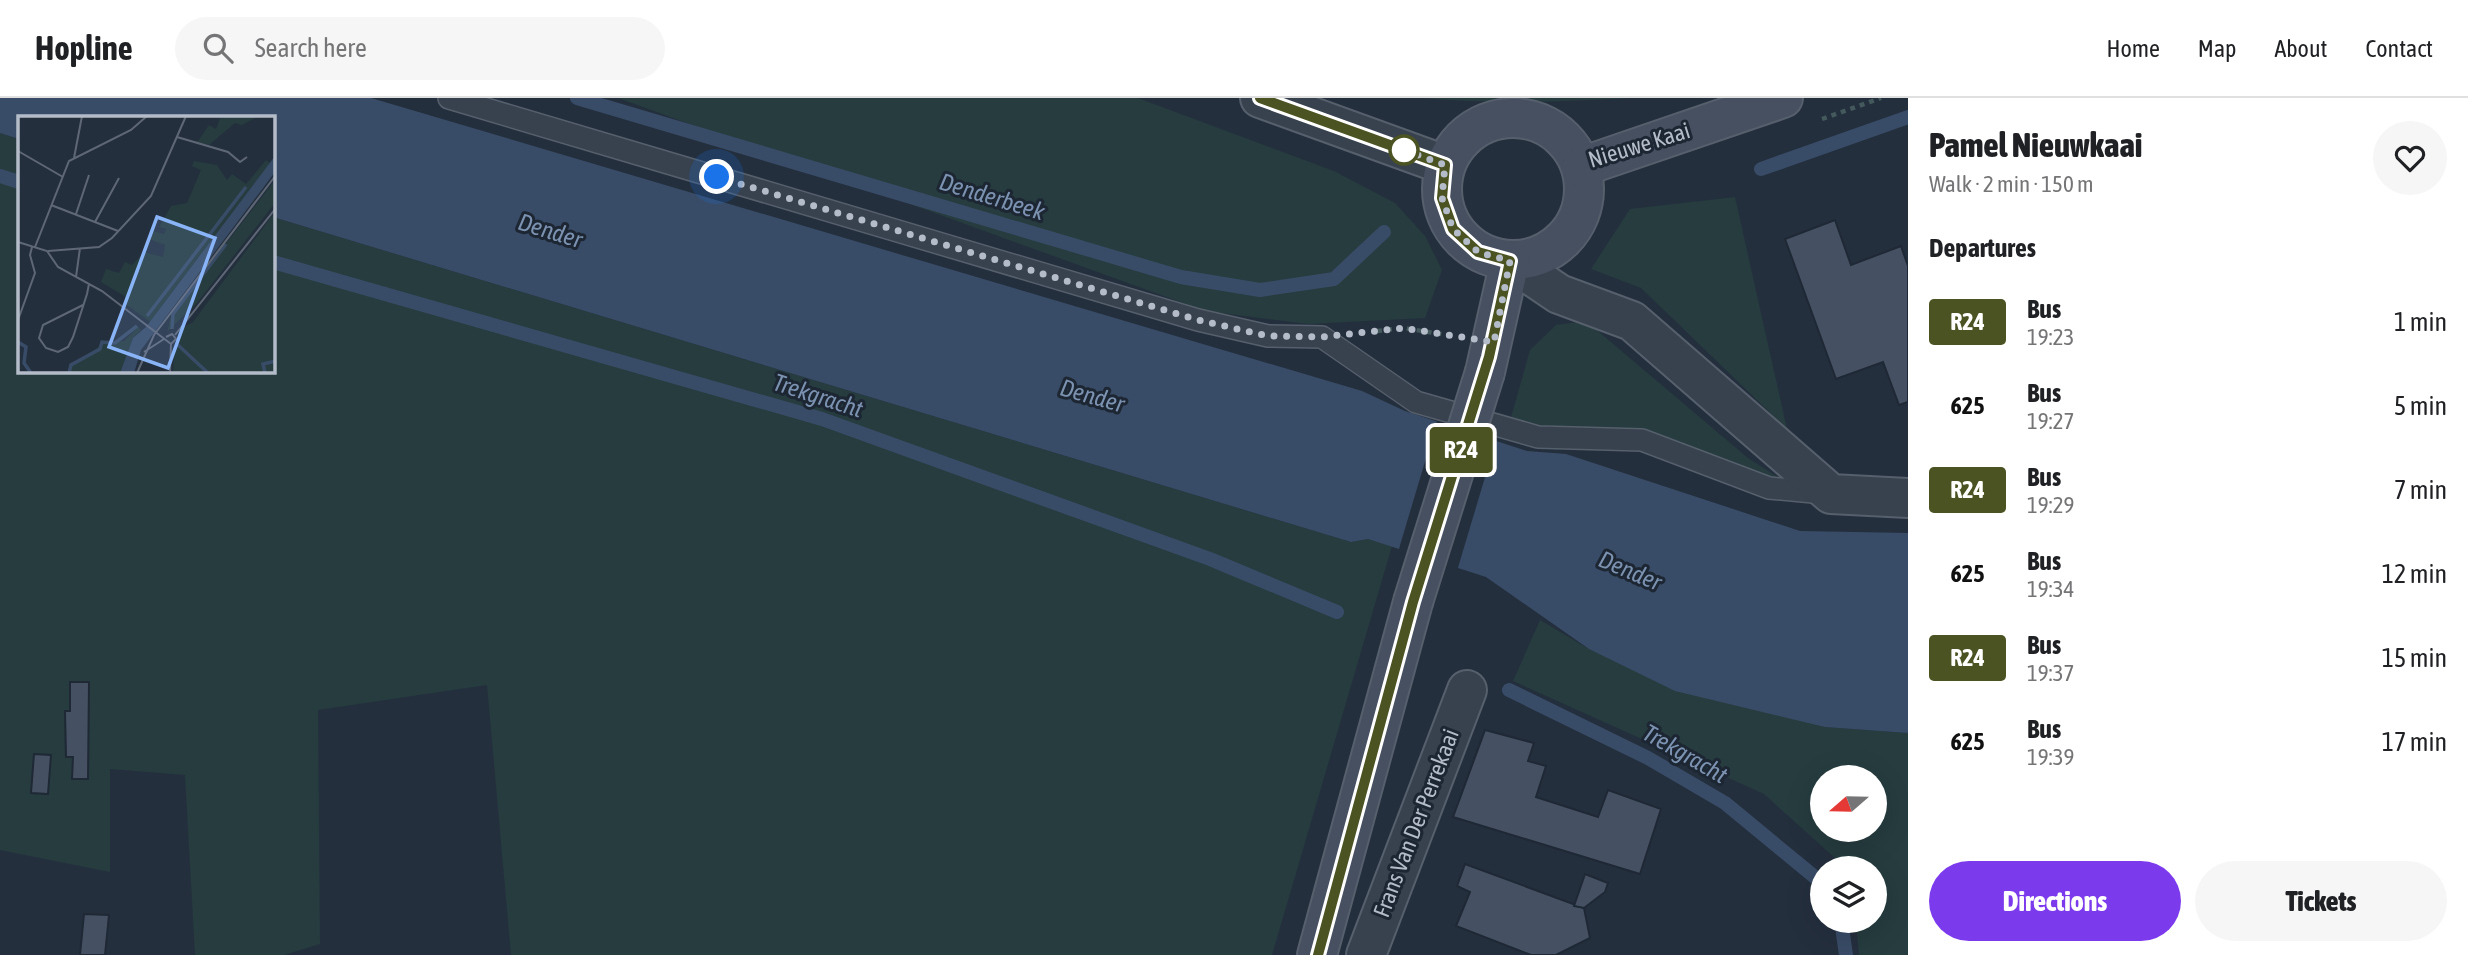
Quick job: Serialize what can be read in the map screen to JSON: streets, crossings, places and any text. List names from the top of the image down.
{
  "streets": {
    "main road": ["Nieuwe Kaai"],
    "street": ["Frans Van Der Perrekaai"]
  },
  "water": ["Denderbeek", "Dender", "Trekgracht"],
  "lines": ["bus line R24"],
  "north": "left",
  "page": {
    "header": "Hopline",
    "search": "Search here",
    "nav": [
      "Home",
      "Map",
      "About",
      "Contact"
    ],
    "on_map": "R24",
    "heading": [
      ["Pamel Nieuwkaai", "Walk · 2 min · 150 m"],
      "Departures"
    ],
    "list": [
      {
        "mark": "R24",
        "name": "Bus",
        "note": "19:23",
        "value": "1 min"
      },
      {
        "mark": "625",
        "name": "Bus",
        "note": "19:27",
        "value": "5 min"
      },
      {
        "mark": "R24",
        "name": "Bus",
        "note": "19:29",
        "value": "7 min"
      },
      {
        "mark": "625",
        "name": "Bus",
        "note": "19:34",
        "value": "12 min"
      },
      {
        "mark": "R24",
        "name": "Bus",
        "note": "19:37",
        "value": "15 min"
      },
      {
        "mark": "625",
        "name": "Bus",
        "note": "19:39",
        "value": "17 min"
      }
    ],
    "buttons": ["Directions", "Tickets"]
  }
}
